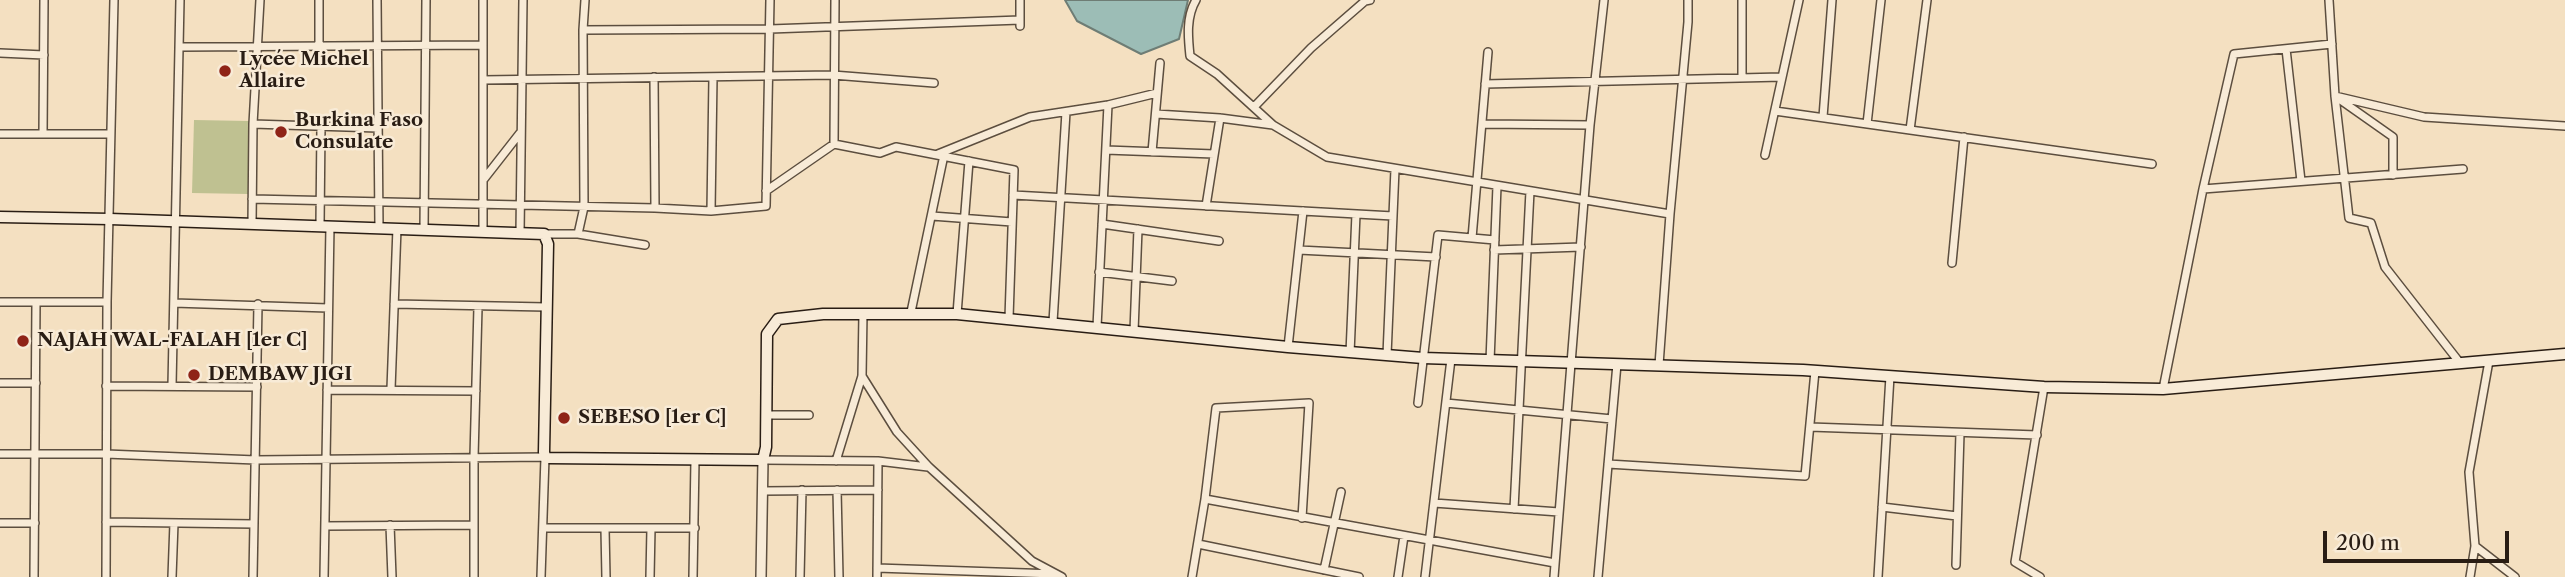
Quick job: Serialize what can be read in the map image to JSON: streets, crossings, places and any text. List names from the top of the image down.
{
  "places": [
    "Lycée Michel Allaire",
    "Burkina Faso Consulate",
    "NAJAH WAL-FALAH [1er C]",
    "DEMBAW JIGI",
    "SEBESO [1er C]"
  ],
  "scale_bar": "200 m"
}
